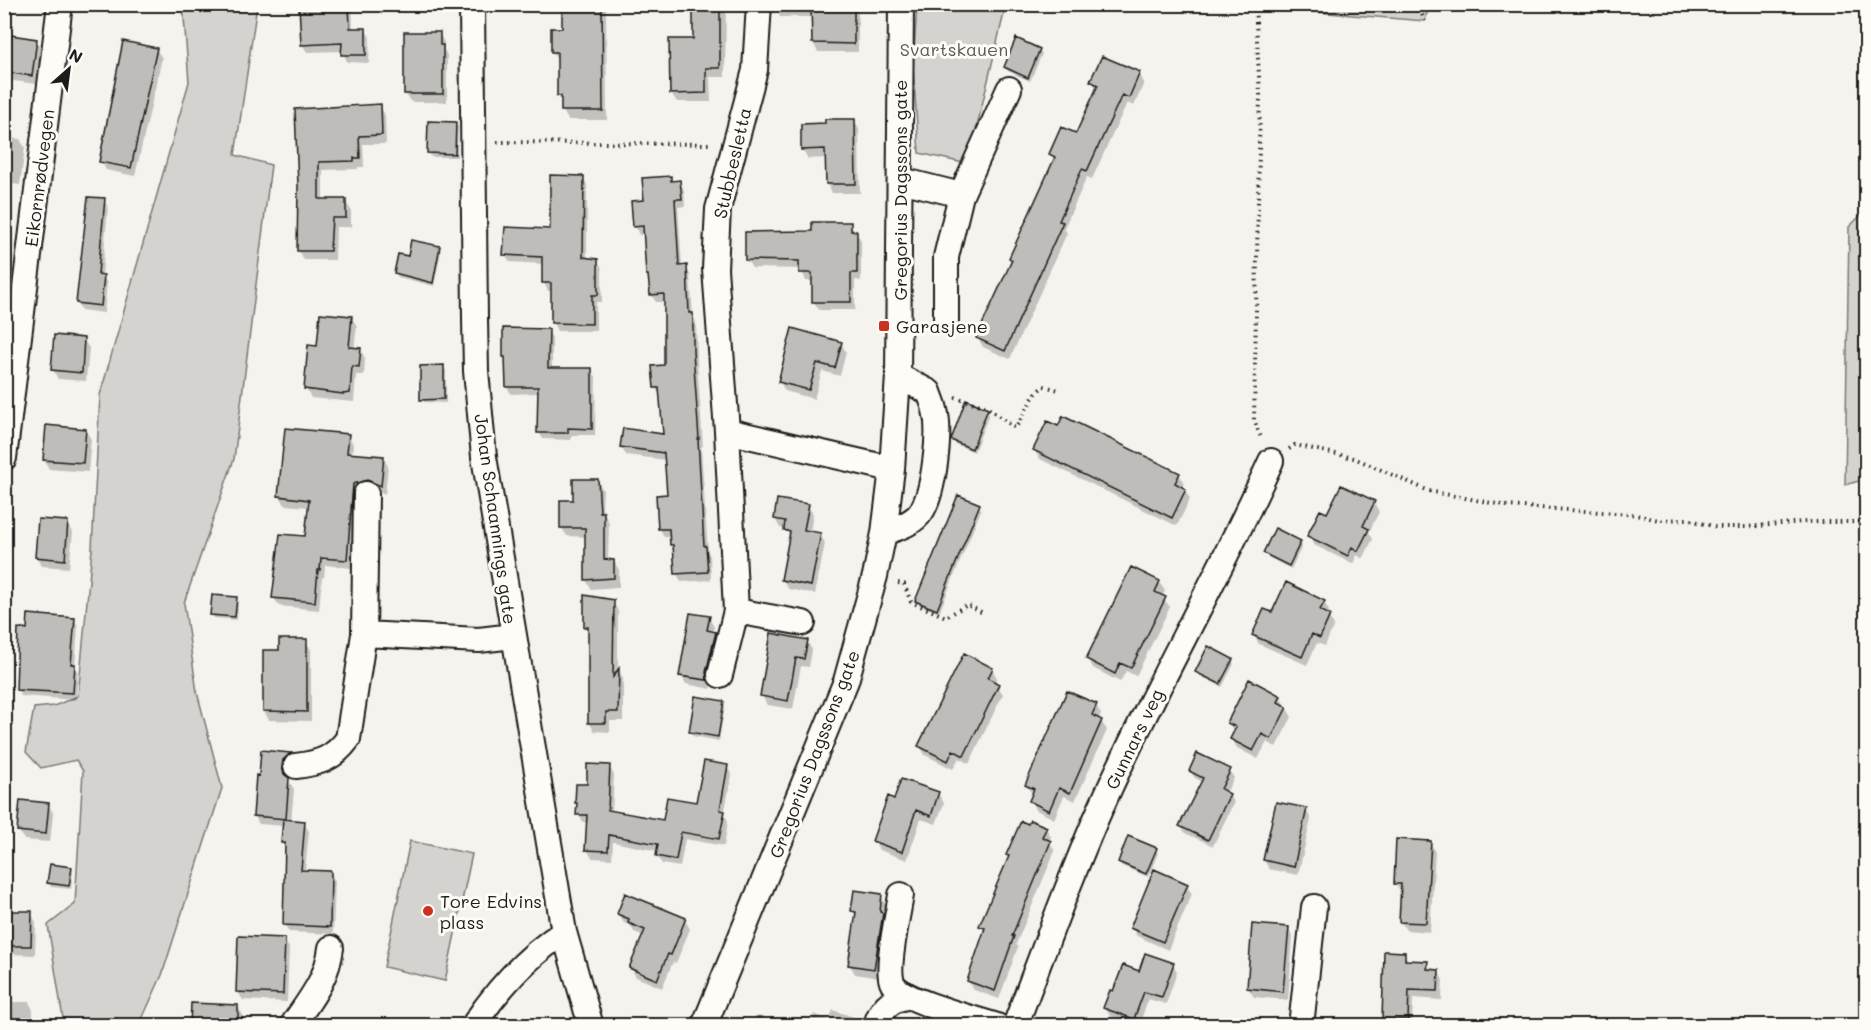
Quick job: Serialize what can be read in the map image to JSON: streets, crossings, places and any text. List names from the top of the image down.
{
  "streets": {
    "street": [
      "Stubbesletta",
      "Eikornrødvegen",
      "Gregorius Dagssons gate",
      "Johan Schaannings gate",
      "Gunnars veg"
    ]
  },
  "parks": ["Svartskauen"],
  "places": {
    "transit": ["Garasjene"],
    "other": ["Tore Edvins plass"]
  },
  "north": "top right"
}
